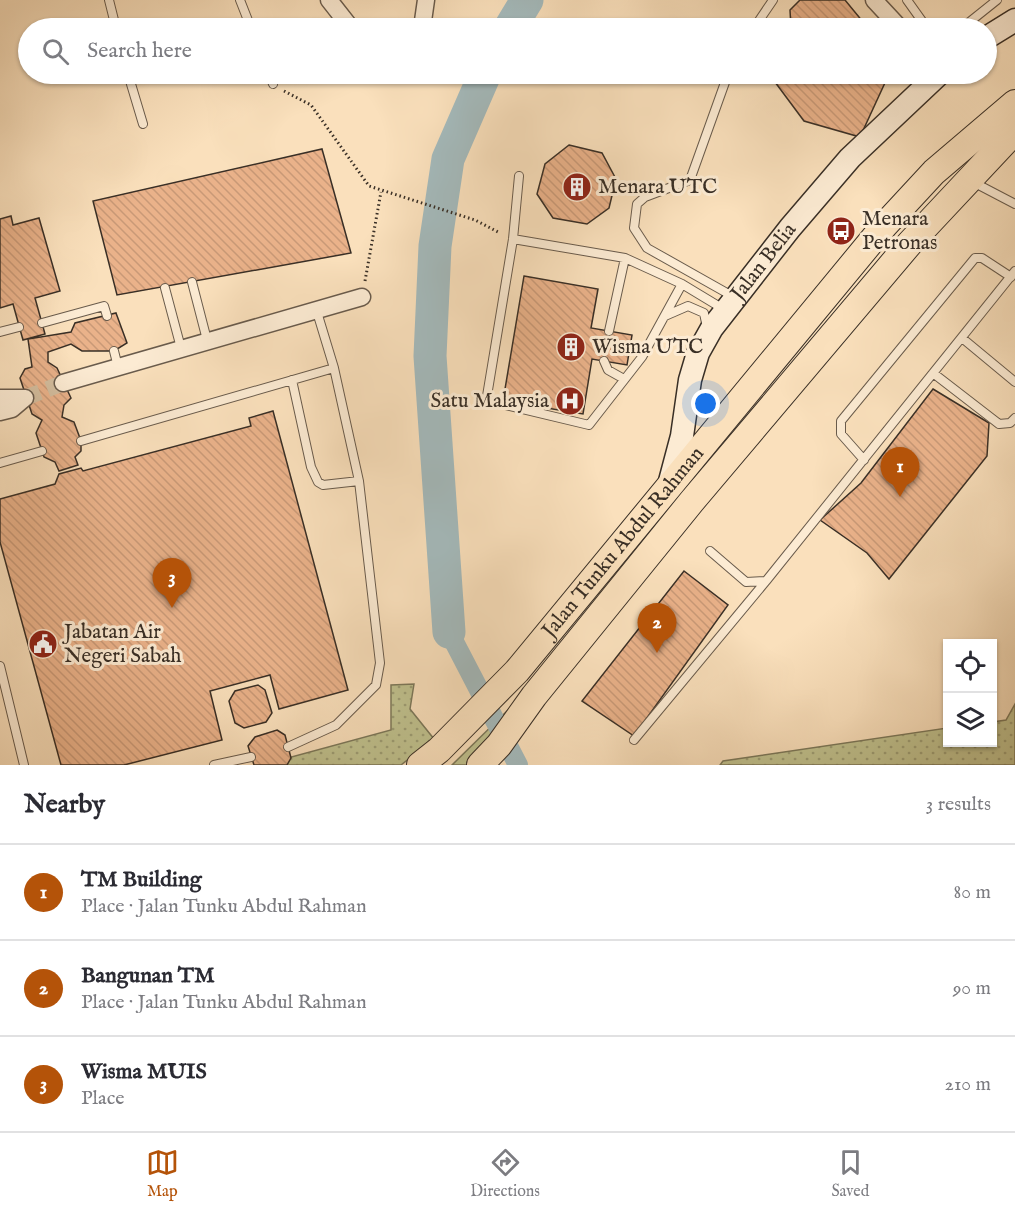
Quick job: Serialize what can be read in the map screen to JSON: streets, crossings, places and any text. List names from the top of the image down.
{
  "streets": {
    "main road": ["Jalan Tunku Abdul Rahman"],
    "street": ["Jalan Belia"]
  },
  "crossings": [
    ["Jalan Belia", "Jalan Tunku Abdul Rahman"]
  ],
  "places": {
    "building": ["Menara UTC", "Wisma UTC"],
    "bus stop": ["Menara Petronas"],
    "hospital": ["Satu Malaysia"],
    "public building": ["Jabatan Air Negeri Sabah"]
  },
  "page": {
    "search": "Search here",
    "pins": ["1", "3", "2"],
    "heading": ["Nearby", "3 results"],
    "list": [
      {
        "mark": "1",
        "name": "TM Building",
        "note": "Place · Jalan Tunku Abdul Rahman",
        "value": "80 m"
      },
      {
        "mark": "2",
        "name": "Bangunan TM",
        "note": "Place · Jalan Tunku Abdul Rahman",
        "value": "90 m"
      },
      {
        "mark": "3",
        "name": "Wisma MUIS",
        "note": "Place",
        "value": "210 m"
      }
    ],
    "nav": ["Map", "Directions", "Saved"]
  }
}
